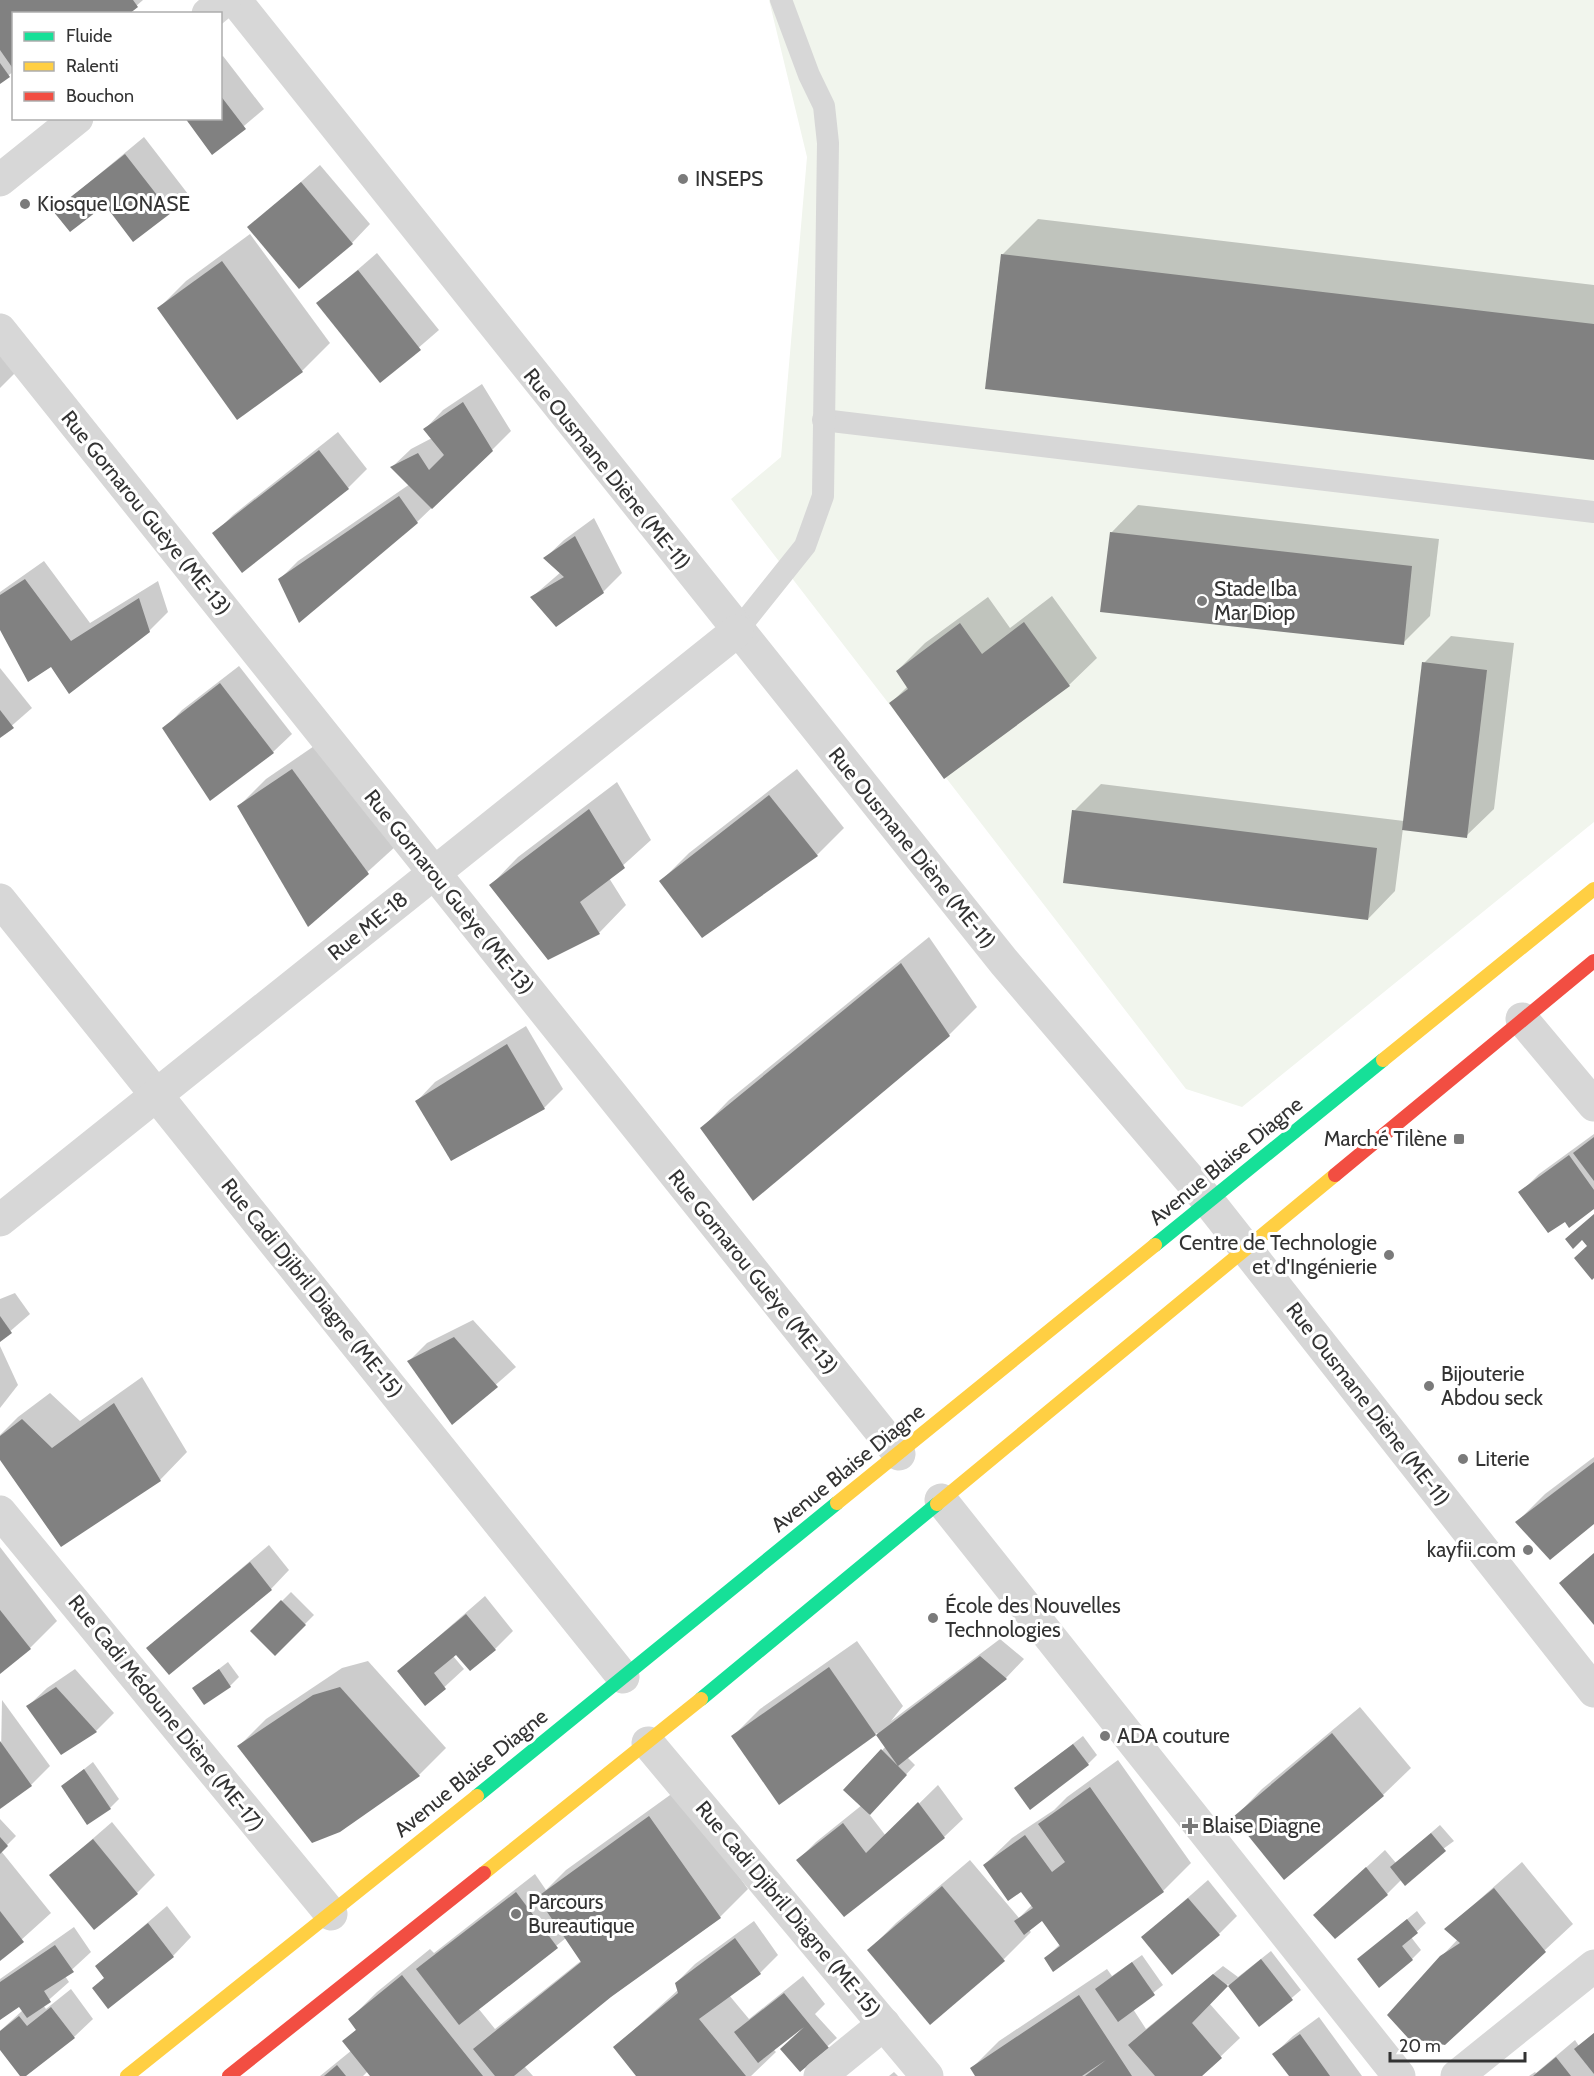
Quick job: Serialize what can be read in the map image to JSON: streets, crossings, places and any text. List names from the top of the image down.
{
  "streets": {
    "main road": ["Avenue Blaise Diagne"],
    "street": [
      "Rue Ousmane Diène (ME-11)",
      "Rue Gornarou Guèye (ME-13)",
      "Rue ME-18",
      "Rue Cadi Djibril Diagne (ME-15)",
      "Rue Cadi Médoune Diène (ME-17)"
    ]
  },
  "crossings": [
    ["Rue Ousmane Diène (ME-11)", "Rue ME-18"],
    ["Rue Ousmane Diène (ME-11)", "Avenue Blaise Diagne"],
    ["Rue Gornarou Guèye (ME-13)", "Rue ME-18"],
    ["Rue Gornarou Guèye (ME-13)", "Avenue Blaise Diagne"],
    ["Rue ME-18", "Rue Cadi Djibril Diagne (ME-15)"],
    ["Avenue Blaise Diagne", "Rue Cadi Djibril Diagne (ME-15)"],
    ["Avenue Blaise Diagne", "Rue Cadi Médoune Diène (ME-17)"]
  ],
  "places": {
    "other": [
      "INSEPS",
      "Kiosque LONASE",
      "Stade Iba Mar Diop",
      "Centre de Technologie et d'Ingénierie",
      "Bijouterie Abdou seck",
      "Literie",
      "kayfii.com",
      "École des Nouvelles Technologies",
      "ADA couture",
      "Parcours Bureautique"
    ],
    "transit": ["Marché Tilène"],
    "health": ["Blaise Diagne"]
  },
  "legend": ["Fluide", "Ralenti", "Bouchon"],
  "scale_bar": "20 m"
}
